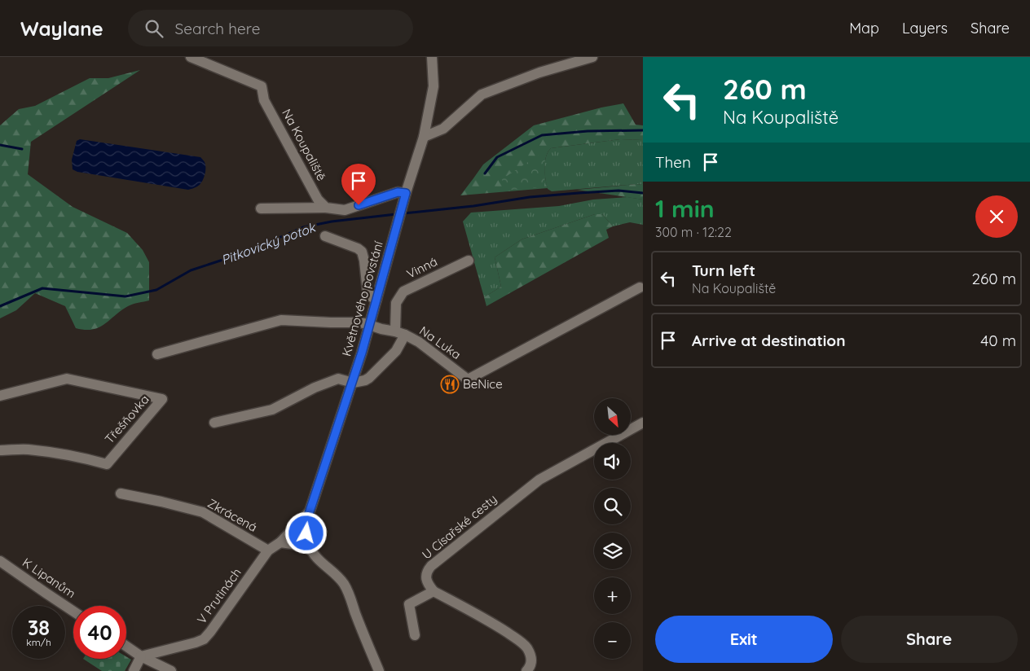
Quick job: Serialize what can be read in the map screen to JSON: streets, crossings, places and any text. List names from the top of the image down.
{
  "streets": {
    "street": [
      "Na Koupaliště",
      "Vinná",
      "Květnového povstání",
      "Na Luka",
      "Třešňovka",
      "Zkrácená",
      "U Císařské cesty",
      "K Lipanům",
      "V Prutinách"
    ]
  },
  "crossings": [
    ["Vinná", "Na Luka"],
    ["Květnového povstání", "Na Luka"],
    ["Květnového povstání", "V Prutinách"],
    ["Zkrácená", "V Prutinách"]
  ],
  "water": ["Pitkovický potok"],
  "places": {
    "restaurant": ["BeNice"]
  },
  "north": "bottom right",
  "page": {
    "header": "Waylane",
    "search": "Search here",
    "nav": ["Map", "Layers", "Share"],
    "turn": ["260 m", "Na Koupaliště"],
    "then": "Then",
    "heading": ["1 min", "300 m · 12:22"],
    "list": [
      {
        "name": "Turn left",
        "note": "Na Koupaliště",
        "value": "260 m"
      },
      {
        "name": "Arrive at destination",
        "value": "40 m"
      }
    ],
    "map_buttons": ["+", "−"],
    "speed": "38 km/h",
    "limit": "40",
    "buttons": ["Exit", "Share"]
  }
}
